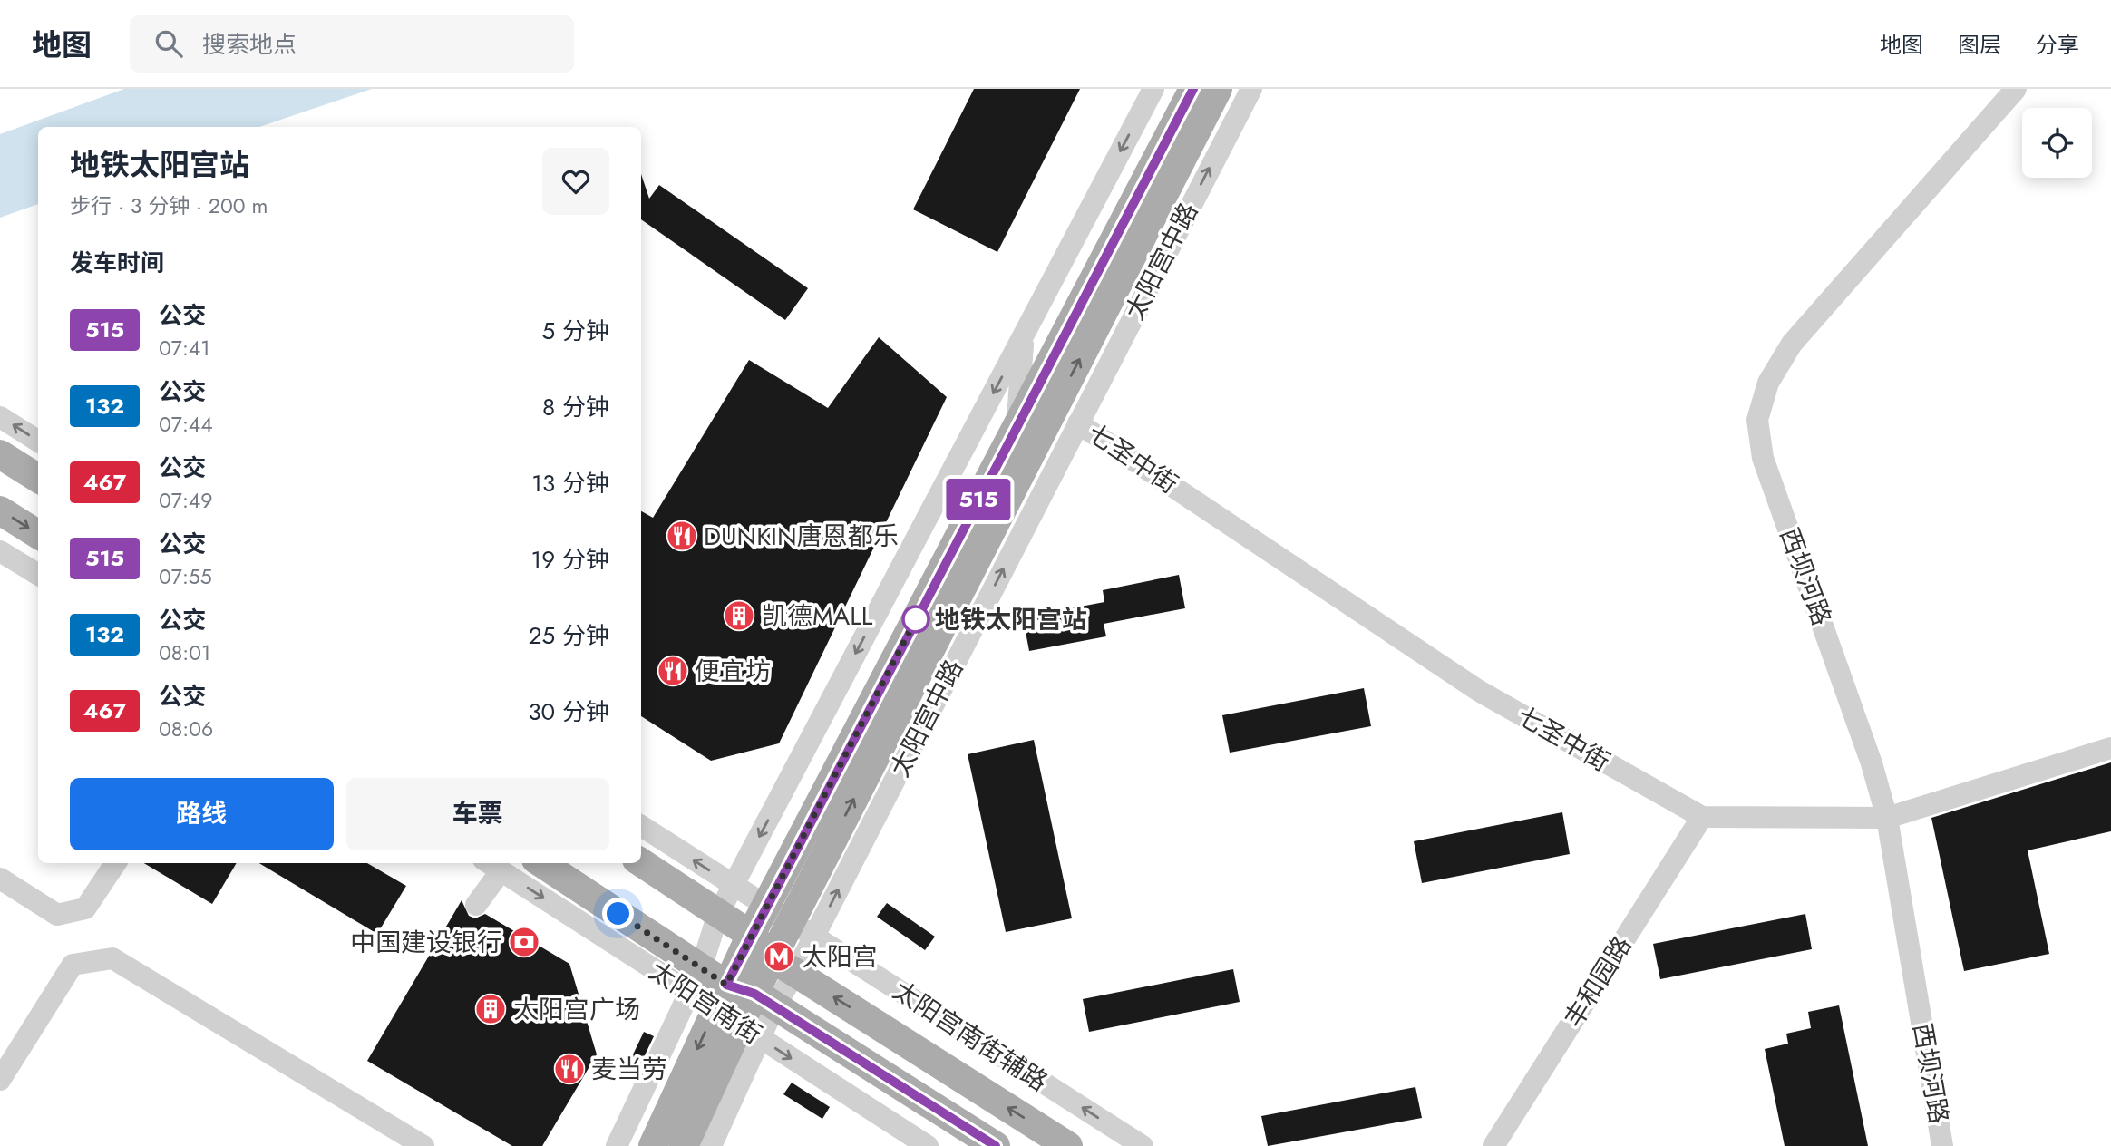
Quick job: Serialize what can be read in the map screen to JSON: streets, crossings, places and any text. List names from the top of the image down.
{
  "streets": {
    "main road": ["太阳宫中路", "太阳宫南街"],
    "street": [
      "七圣中街",
      "西坝河路",
      "丰和园路",
      "太阳宫南街辅路"
    ]
  },
  "crossings": [
    ["太阳宫中路", "七圣中街"],
    ["太阳宫中路", "太阳宫南街"],
    ["太阳宫中路", "太阳宫南街辅路"],
    ["七圣中街", "西坝河路"],
    ["七圣中街", "丰和园路"]
  ],
  "one_way": ["太阳宫南街辅路"],
  "places": {
    "restaurant": ["DUNKIN唐恩都乐", "便宜坊", "麦当劳"],
    "building": ["凯德MALL", "太阳宫广场"],
    "other": ["地铁太阳宫站"],
    "bank": ["中国建设银行"],
    "metro station": ["太阳宫"]
  },
  "lines": ["bus line 515"],
  "page": {
    "header": "地图",
    "search": "搜索地点",
    "nav": ["地图", "图层", "分享"],
    "on_map": "515",
    "heading": [
      ["地铁太阳宫站", "步行 · 3 分钟 · 200 m"],
      "发车时间"
    ],
    "list": [
      {
        "mark": "515",
        "name": "公交",
        "note": "07:41",
        "value": "5 分钟"
      },
      {
        "mark": "132",
        "name": "公交",
        "note": "07:44",
        "value": "8 分钟"
      },
      {
        "mark": "467",
        "name": "公交",
        "note": "07:49",
        "value": "13 分钟"
      },
      {
        "mark": "515",
        "name": "公交",
        "note": "07:55",
        "value": "19 分钟"
      },
      {
        "mark": "132",
        "name": "公交",
        "note": "08:01",
        "value": "25 分钟"
      },
      {
        "mark": "467",
        "name": "公交",
        "note": "08:06",
        "value": "30 分钟"
      }
    ],
    "buttons": ["路线", "车票"]
  }
}
